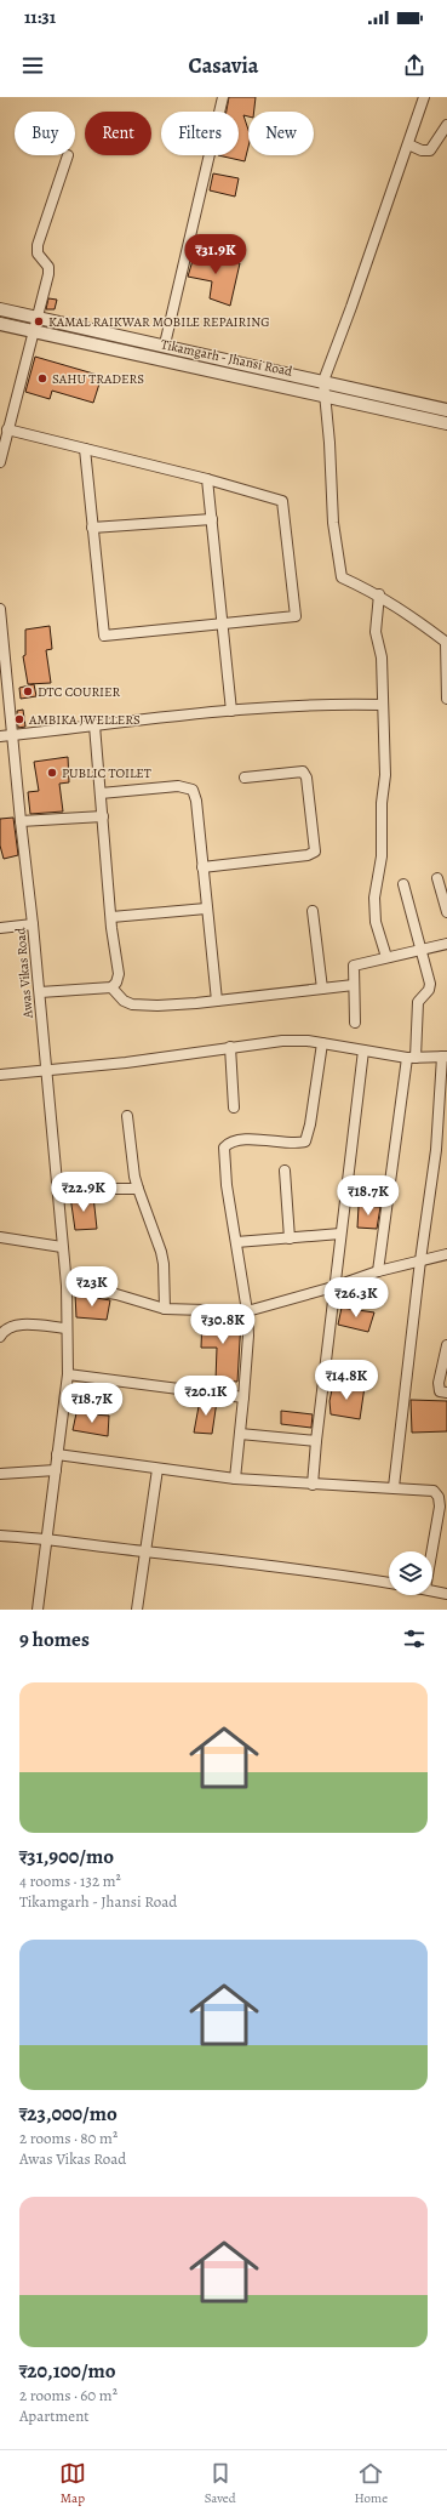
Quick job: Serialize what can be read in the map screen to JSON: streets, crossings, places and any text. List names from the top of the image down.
{
  "streets": {
    "street": ["Tikamgarh - Jhansi Road", "Awas Vikas Road"]
  },
  "places": [
    "KAMAL RAIKWAR MOBILE REPAIRING",
    "SAHU TRADERS",
    "DTC COURIER",
    "AMBIKA JWELLERS",
    "PUBLIC TOILET"
  ],
  "page": {
    "status": "11:31",
    "header": "Casavia",
    "chip": [
      "Buy",
      "Rent",
      "Filters",
      "New"
    ],
    "price": [
      "₹31.9K",
      "₹22.9K",
      "₹18.7K",
      "₹23K",
      "₹26.3K",
      "₹30.8K",
      "₹14.8K",
      "₹20.1K",
      "₹18.7K"
    ],
    "heading": "9 homes",
    "list": [
      {
        "name": "₹31,900/mo",
        "note": "4 rooms · 132 m² · Tikamgarh - Jhansi Road"
      },
      {
        "name": "₹23,000/mo",
        "note": "2 rooms · 80 m² · Awas Vikas Road"
      },
      {
        "name": "₹20,100/mo",
        "note": "2 rooms · 60 m² · Apartment"
      }
    ],
    "tabs": ["Map", "Saved", "Home"]
  }
}
